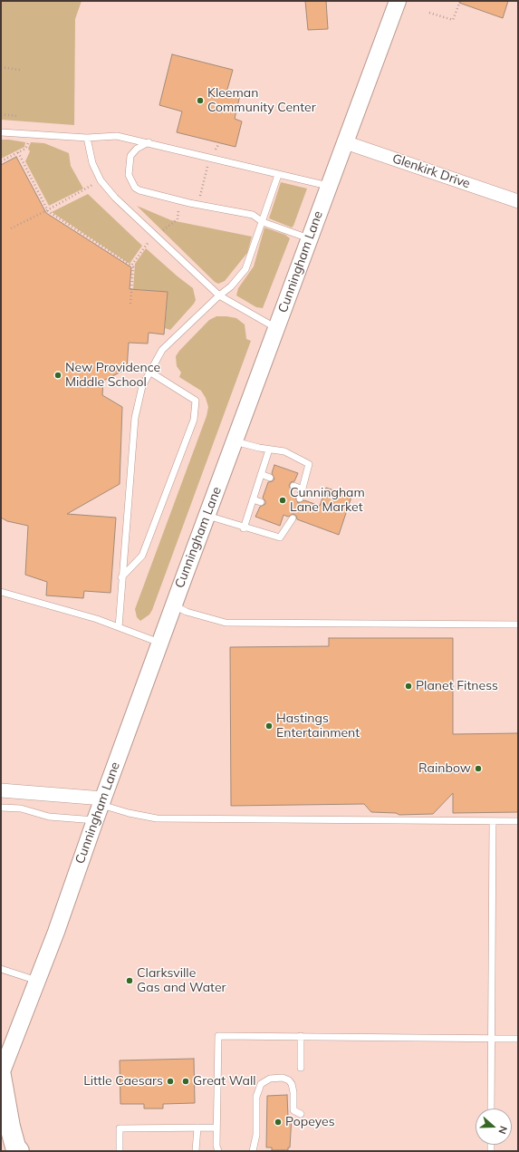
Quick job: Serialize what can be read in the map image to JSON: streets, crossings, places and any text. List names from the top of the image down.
{
  "streets": {
    "street": ["Glenkirk Drive", "Cunningham Lane"]
  },
  "crossings": [
    ["Glenkirk Drive", "Cunningham Lane"]
  ],
  "places": [
    "Kleeman Community Center",
    "New Providence Middle School",
    "Cunningham Lane Market",
    "Planet Fitness",
    "Hastings Entertainment",
    "Rainbow",
    "Clarksville Gas and Water",
    "Little Caesars",
    "Great Wall",
    "Popeyes"
  ],
  "north": "right"
}
